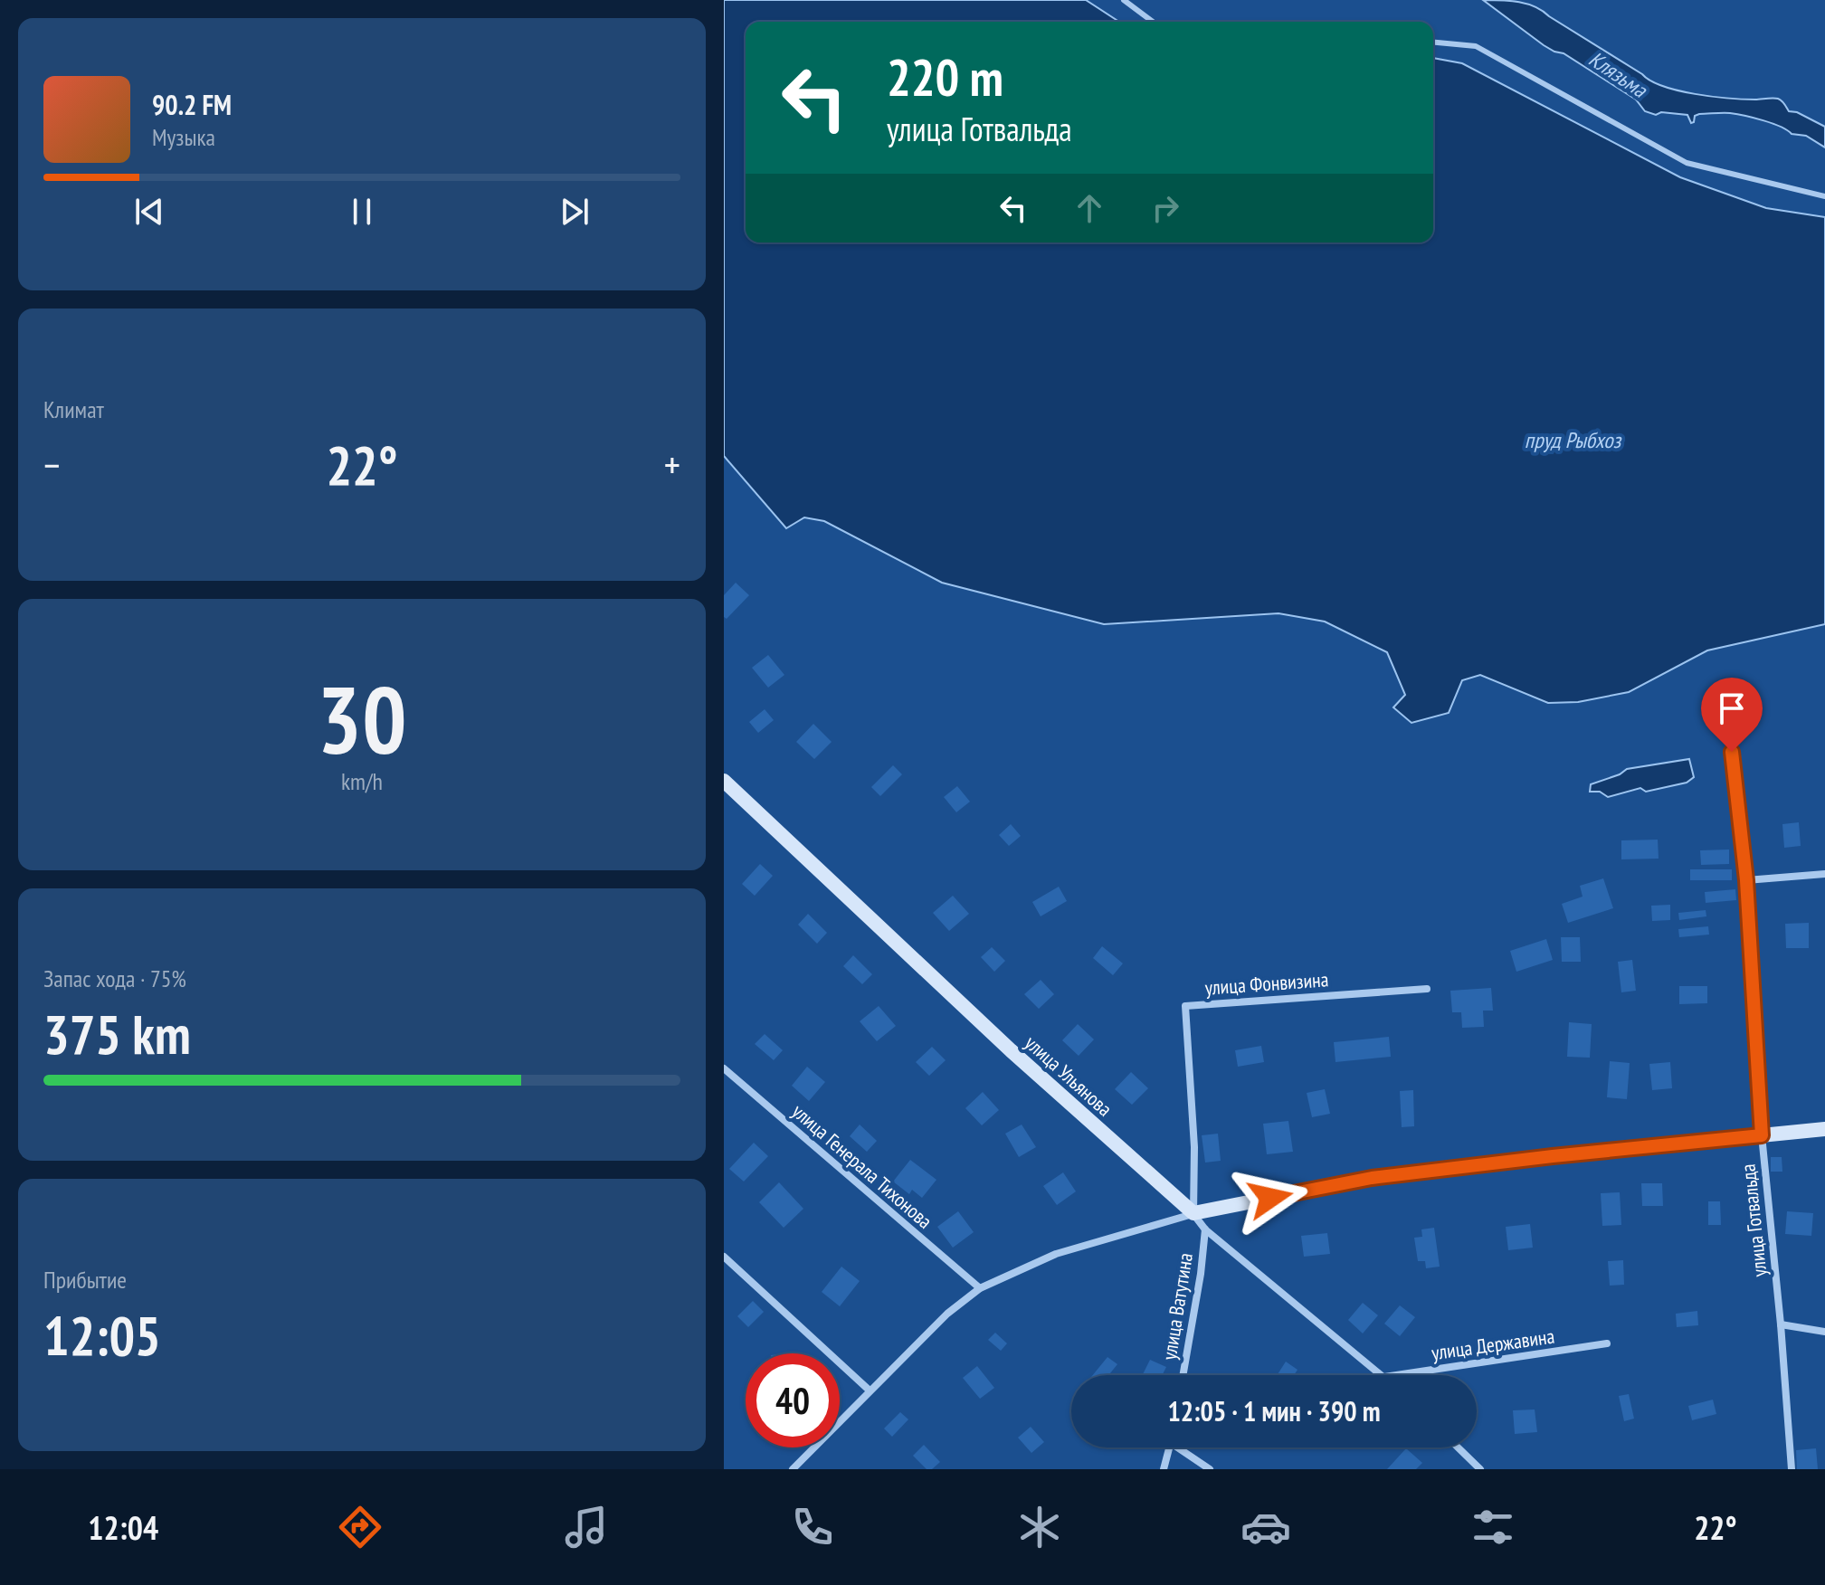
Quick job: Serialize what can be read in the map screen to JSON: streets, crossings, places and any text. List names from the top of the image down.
{
  "streets": {
    "street": [
      "улица Фонвизина",
      "улица Ульянова",
      "улица Генерала Тихонова",
      "улица Готвальда",
      "улица Ватутина",
      "улица Державина"
    ]
  },
  "crossings": [
    ["улица Фонвизина", "улица Ульянова"],
    ["улица Ульянова", "улица Ватутина"]
  ],
  "water": ["Клязьма", "пруд Рыбхоз"],
  "page": {
    "turn": ["220 m", "улица Готвальда"],
    "song": ["90.2 FM", "Музыка"],
    "tile": [
      "Климат",
      ["30", "km/h"],
      ["Запас хода · 75%", "375 km"],
      ["Прибытие", "12:05"]
    ],
    "heat": ["−", "22°", "+"],
    "limit": "40",
    "trip": "12:05 · 1 мин · 390 m",
    "tabs": ["12:04", "22°"]
  }
}
